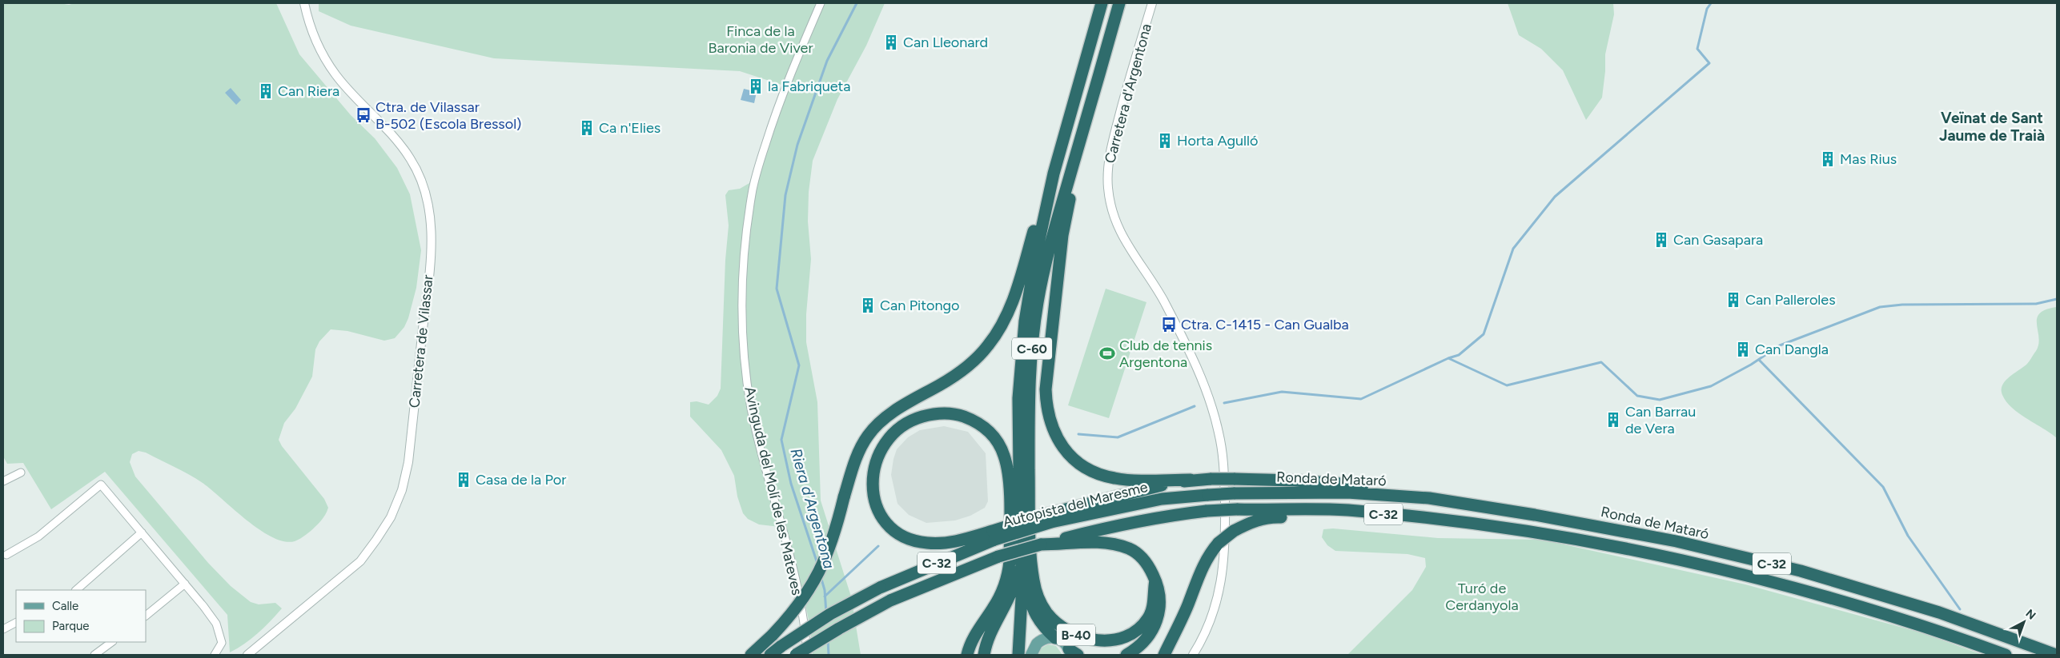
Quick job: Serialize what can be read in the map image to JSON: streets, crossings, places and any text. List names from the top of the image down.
{
  "streets": {
    "highway": [
      "C-60",
      "Ronda de Mataró",
      "Autopista del Maresme",
      "C-32",
      "B-40"
    ],
    "street": ["Carretera d'Argentona", "Carretera de Vilassar", "Avinguda del Molí de les Mateves"]
  },
  "crossings": [
    ["C-60", "B-40"],
    ["Ronda de Mataró", "Autopista del Maresme"]
  ],
  "districts": ["Veïnat de Sant Jaume de Traià"],
  "water": ["Riera d'Argentona"],
  "parks": ["Finca de la Baronia de Viver", "Turó de Cerdanyola"],
  "places": {
    "building": [
      "Can Lleonard",
      "la Fabriqueta",
      "Can Riera",
      "Ca n'Elies",
      "Horta Agulló",
      "Mas Rius",
      "Can Gasapara",
      "Can Palleroles",
      "Can Pitongo",
      "Can Dangla",
      "Can Barrau de Vera",
      "Casa de la Por"
    ],
    "bus stop": ["Ctra. de Vilassar B-502 (Escola Bressol)", "Ctra. C-1415 - Can Gualba"],
    "sports": ["Club de tennis Argentona"]
  },
  "legend": ["Calle", "Parque"],
  "north": "top right"
}
